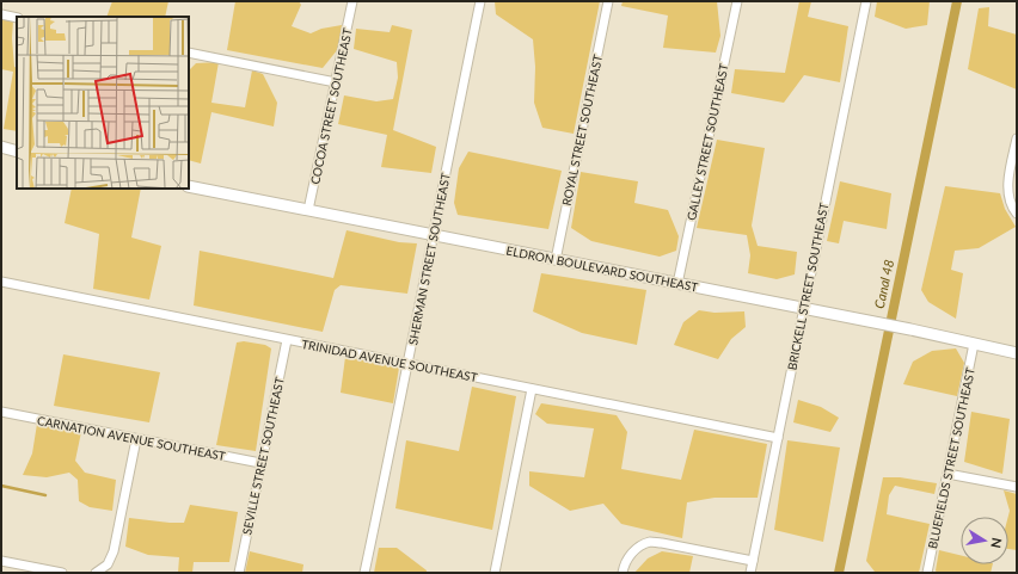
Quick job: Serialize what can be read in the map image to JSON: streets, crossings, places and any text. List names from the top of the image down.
{
  "streets": {
    "street": [
      "COCOA STREET SOUTHEAST",
      "ROYAL STREET SOUTHEAST",
      "GALLEY STREET SOUTHEAST",
      "SHERMAN STREET SOUTHEAST",
      "ELDRON BOULEVARD SOUTHEAST",
      "BRICKELL STREET SOUTHEAST",
      "TRINIDAD AVENUE SOUTHEAST",
      "CARNATION AVENUE SOUTHEAST",
      "SEVILLE STREET SOUTHEAST",
      "BLUEFIELDS STREET SOUTHEAST"
    ]
  },
  "crossings": [
    ["COCOA STREET SOUTHEAST", "ELDRON BOULEVARD SOUTHEAST"],
    ["ROYAL STREET SOUTHEAST", "ELDRON BOULEVARD SOUTHEAST"],
    ["GALLEY STREET SOUTHEAST", "ELDRON BOULEVARD SOUTHEAST"],
    ["SHERMAN STREET SOUTHEAST", "ELDRON BOULEVARD SOUTHEAST"],
    ["SHERMAN STREET SOUTHEAST", "TRINIDAD AVENUE SOUTHEAST"],
    ["ELDRON BOULEVARD SOUTHEAST", "BRICKELL STREET SOUTHEAST"],
    ["ELDRON BOULEVARD SOUTHEAST", "BLUEFIELDS STREET SOUTHEAST"],
    ["BRICKELL STREET SOUTHEAST", "TRINIDAD AVENUE SOUTHEAST"],
    ["TRINIDAD AVENUE SOUTHEAST", "SEVILLE STREET SOUTHEAST"],
    ["CARNATION AVENUE SOUTHEAST", "SEVILLE STREET SOUTHEAST"]
  ],
  "water": ["Canal 48"],
  "north": "right"
}
